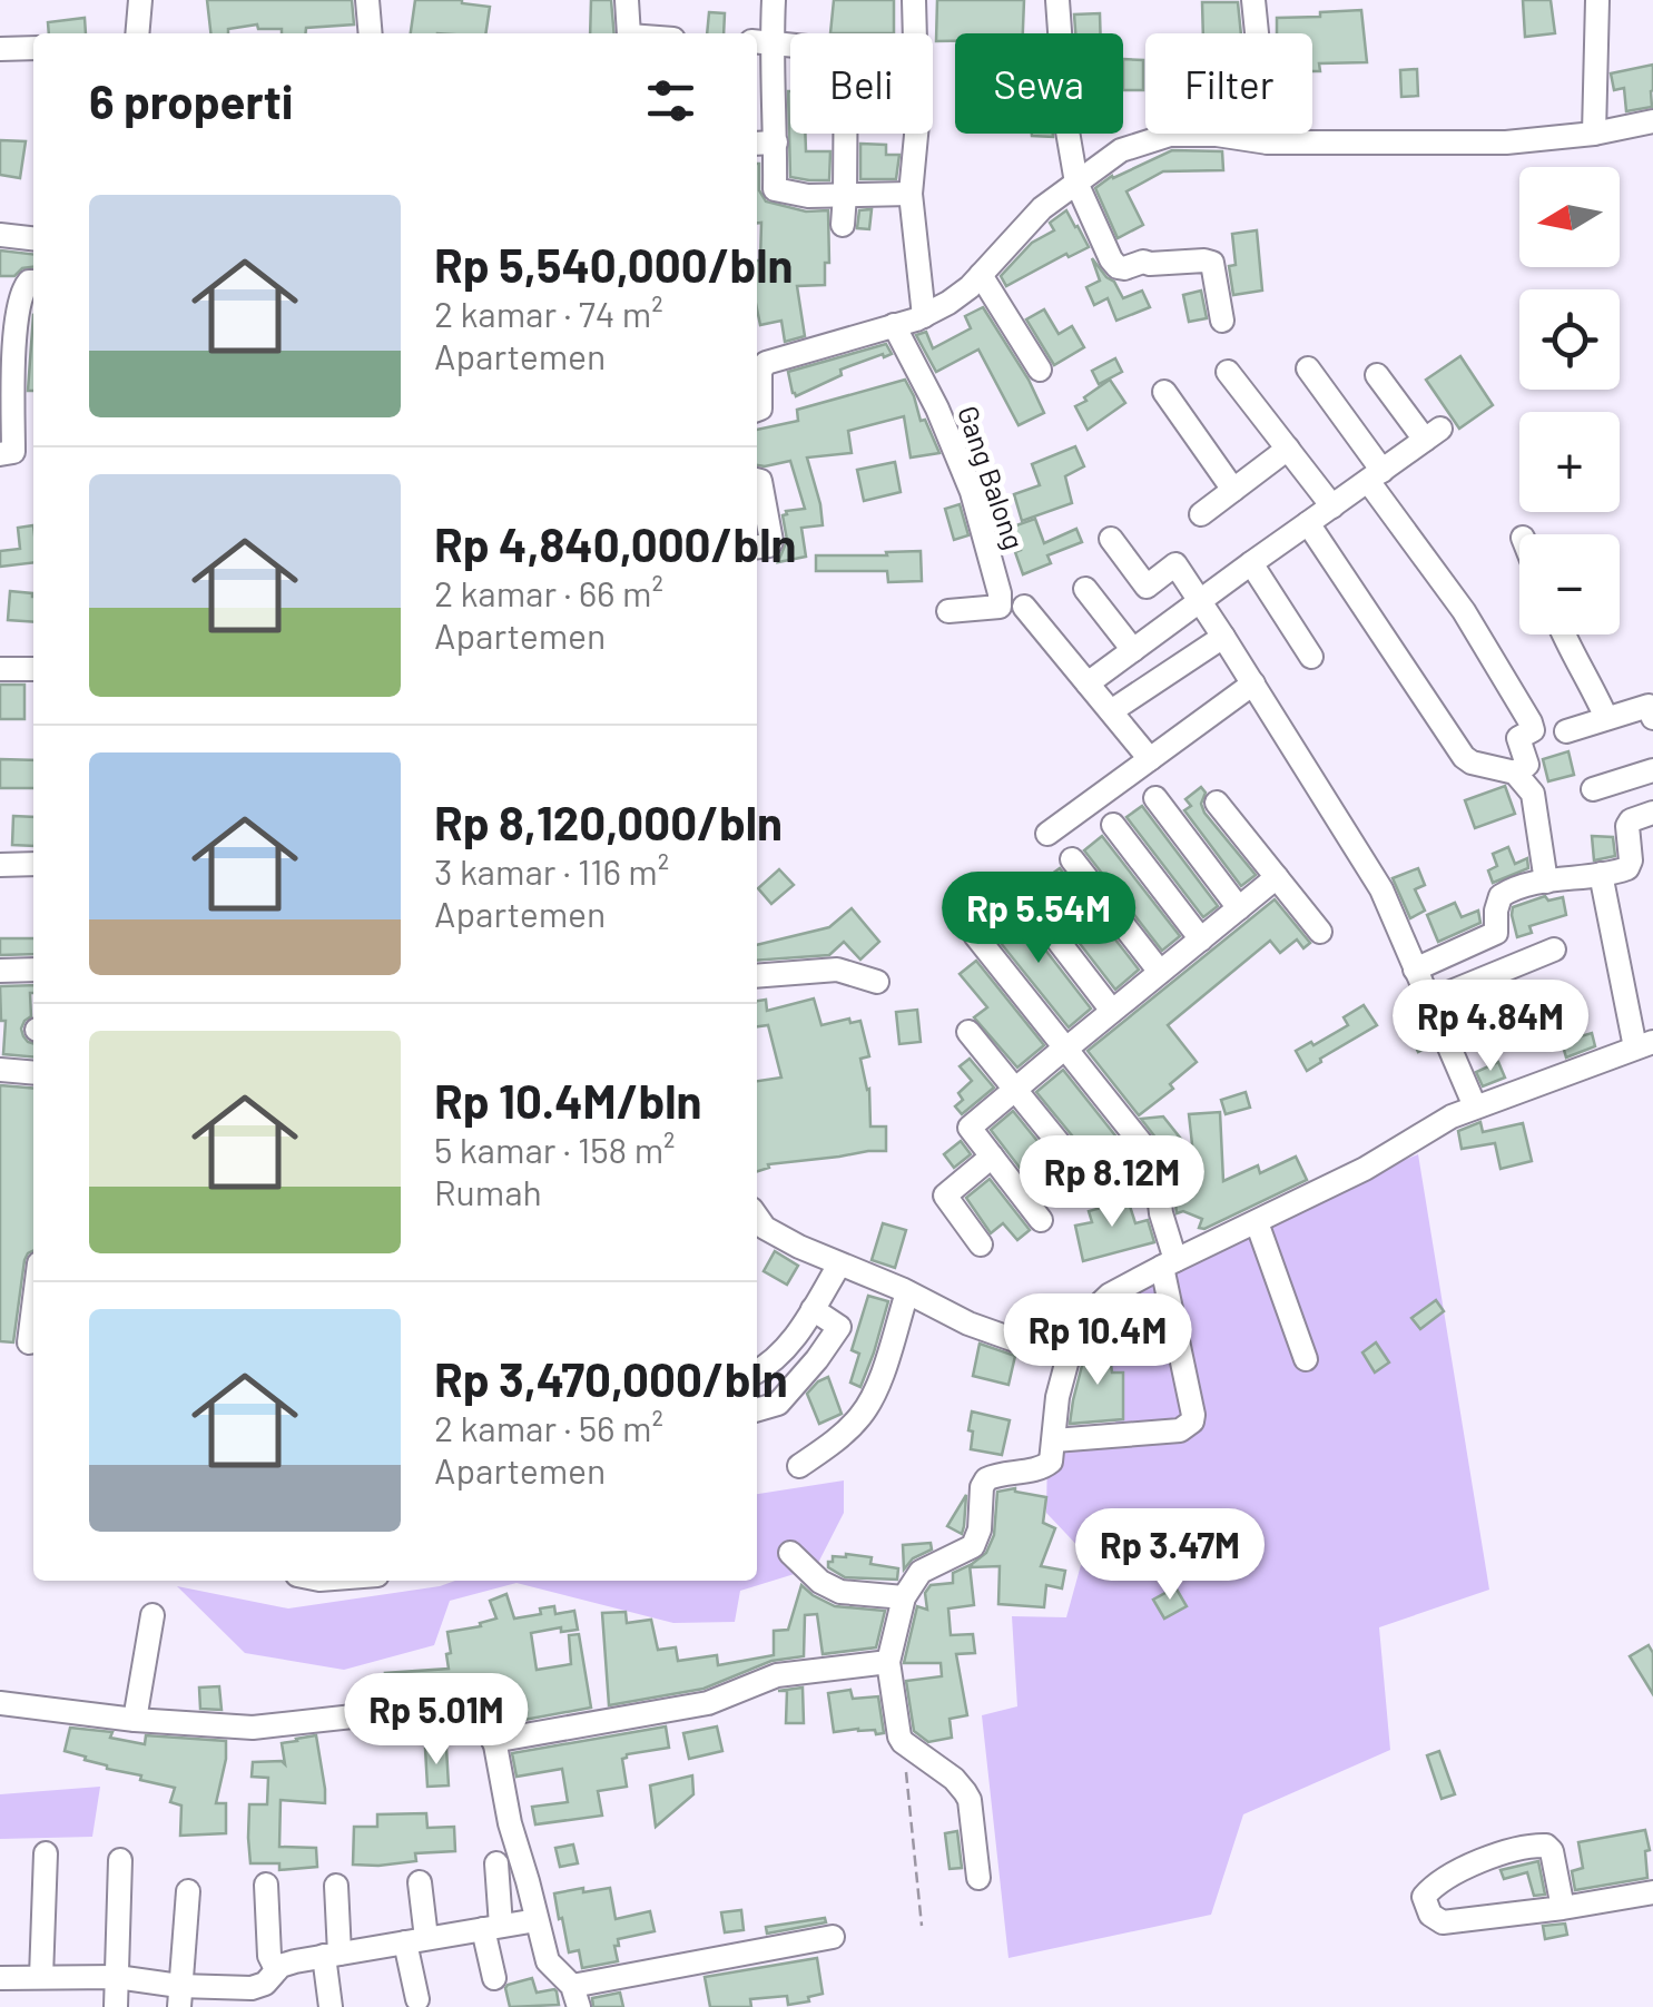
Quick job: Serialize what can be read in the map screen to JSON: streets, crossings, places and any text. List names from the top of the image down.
{
  "streets": {
    "street": ["Gang Balong"]
  },
  "north": "left",
  "page": {
    "chip": ["Beli", "Sewa", "Filter"],
    "heading": "6 properti",
    "map_buttons": ["+", "−"],
    "list": [
      {
        "name": "Rp 5,540,000/bln",
        "note": "2 kamar · 74 m² · Apartemen"
      },
      {
        "name": "Rp 4,840,000/bln",
        "note": "2 kamar · 66 m² · Apartemen"
      },
      {
        "name": "Rp 8,120,000/bln",
        "note": "3 kamar · 116 m² · Apartemen"
      },
      {
        "name": "Rp 10.4M/bln",
        "note": "5 kamar · 158 m² · Rumah"
      },
      {
        "name": "Rp 3,470,000/bln",
        "note": "2 kamar · 56 m² · Apartemen"
      }
    ],
    "price": [
      "Rp 5.54M",
      "Rp 4.84M",
      "Rp 8.12M",
      "Rp 10.4M",
      "Rp 3.47M",
      "Rp 5.01M"
    ]
  }
}
